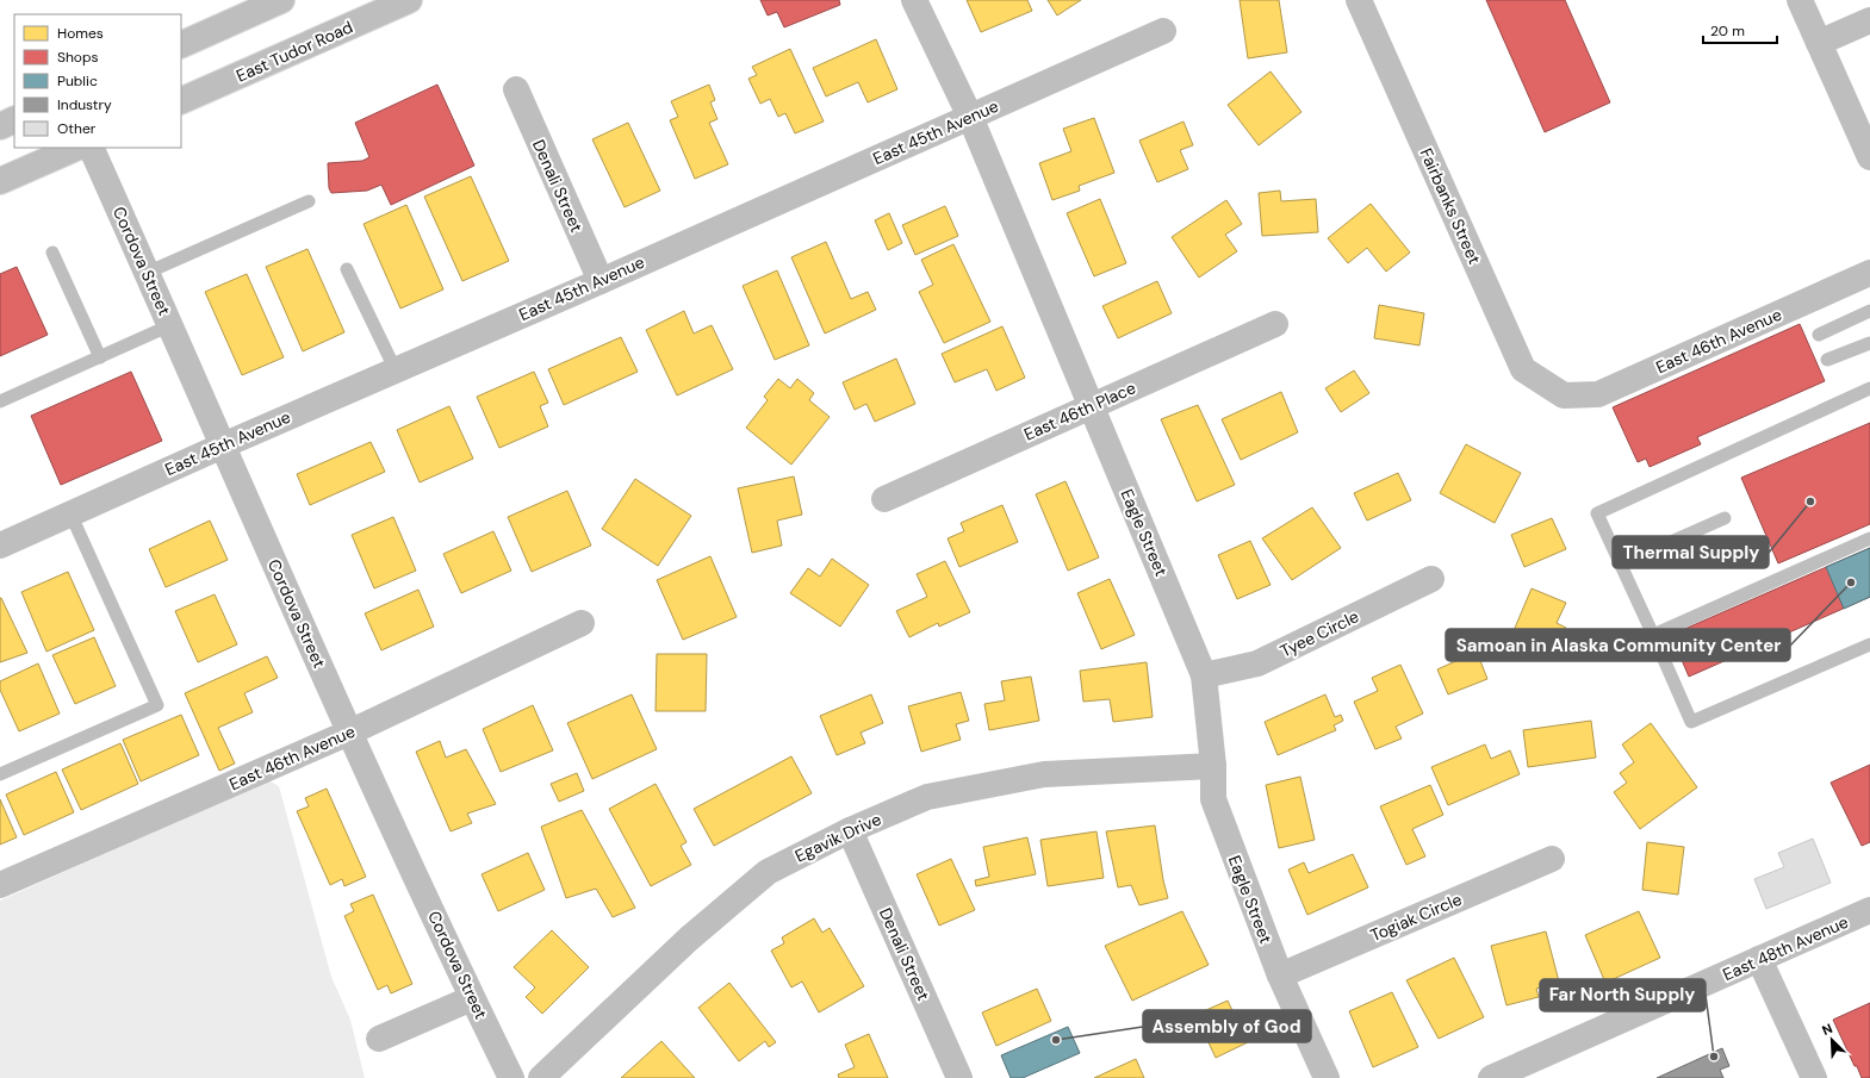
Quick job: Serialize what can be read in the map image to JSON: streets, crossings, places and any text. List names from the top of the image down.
{
  "streets": {
    "street": [
      "East Tudor Road",
      "East 45th Avenue",
      "Denali Street",
      "Fairbanks Street",
      "Cordova Street",
      "East 46th Avenue",
      "East 46th Place",
      "Eagle Street",
      "Tyee Circle",
      "Egavik Drive",
      "Togiak Circle",
      "East 48th Avenue"
    ]
  },
  "crossings": [
    ["East 45th Avenue", "Denali Street"],
    ["East 45th Avenue", "Cordova Street"],
    ["East 45th Avenue", "Eagle Street"],
    ["Denali Street", "Egavik Drive"],
    ["Fairbanks Street", "East 46th Avenue"],
    ["Cordova Street", "East 46th Avenue"],
    ["East 46th Place", "Eagle Street"],
    ["Eagle Street", "Tyee Circle"],
    ["Eagle Street", "Egavik Drive"],
    ["Eagle Street", "Togiak Circle"]
  ],
  "places": [
    "Thermal Supply",
    "Samoan in Alaska Community Center",
    "Assembly of God",
    "Far North Supply"
  ],
  "legend": [
    "Homes",
    "Shops",
    "Public",
    "Industry",
    "Other"
  ],
  "scale_bar": "20 m",
  "north": "top left"
}
